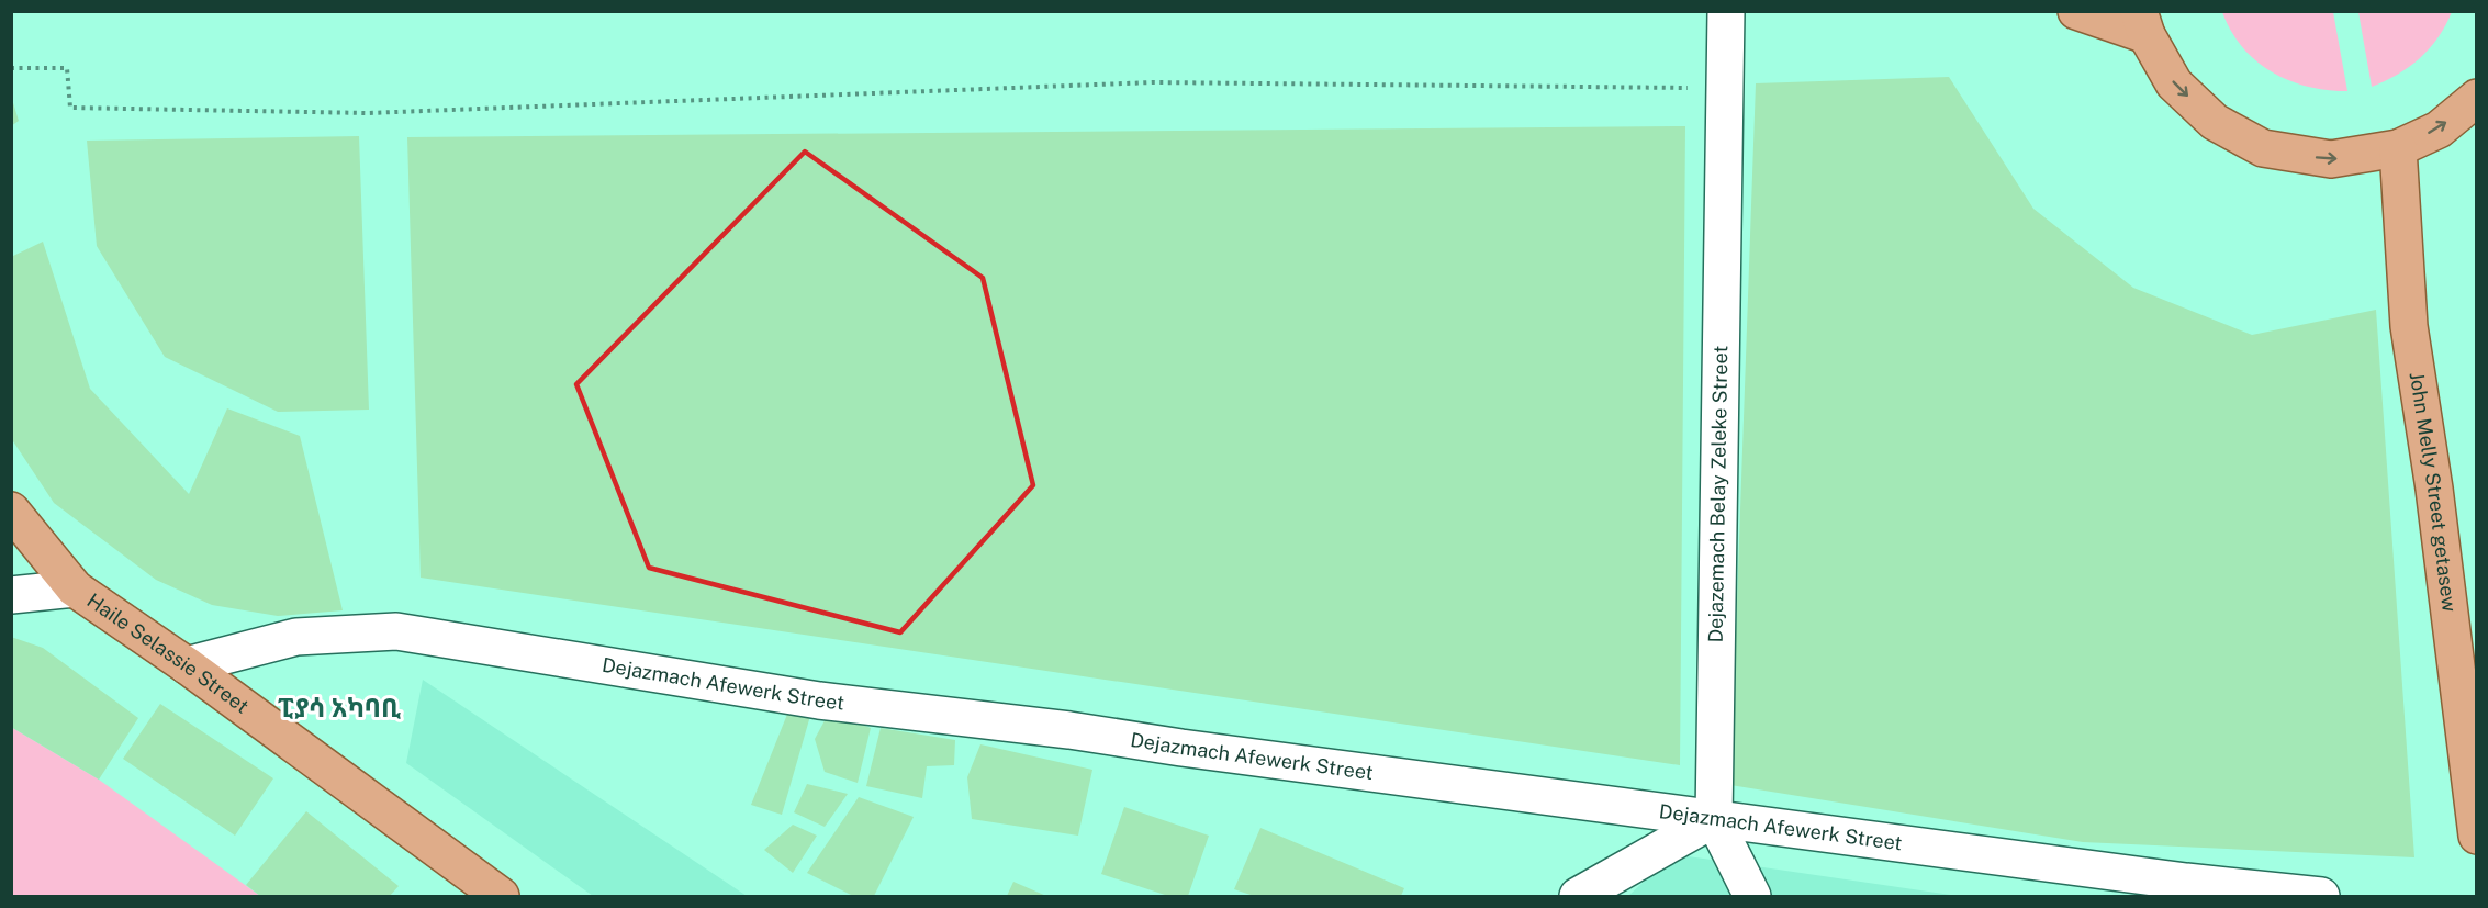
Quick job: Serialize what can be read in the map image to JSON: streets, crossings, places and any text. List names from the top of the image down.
{
  "streets": {
    "main road": ["John Melly Street getasew", "Haile Selassie Street"],
    "street": ["Dejazemach Belay Zeleke Street", "Dejazmach Afewerk Street"]
  },
  "crossings": [
    ["Dejazemach Belay Zeleke Street", "Dejazmach Afewerk Street"],
    ["Haile Selassie Street", "Dejazmach Afewerk Street"]
  ],
  "districts": ["ፒያሳ አካባቢ"]
}
